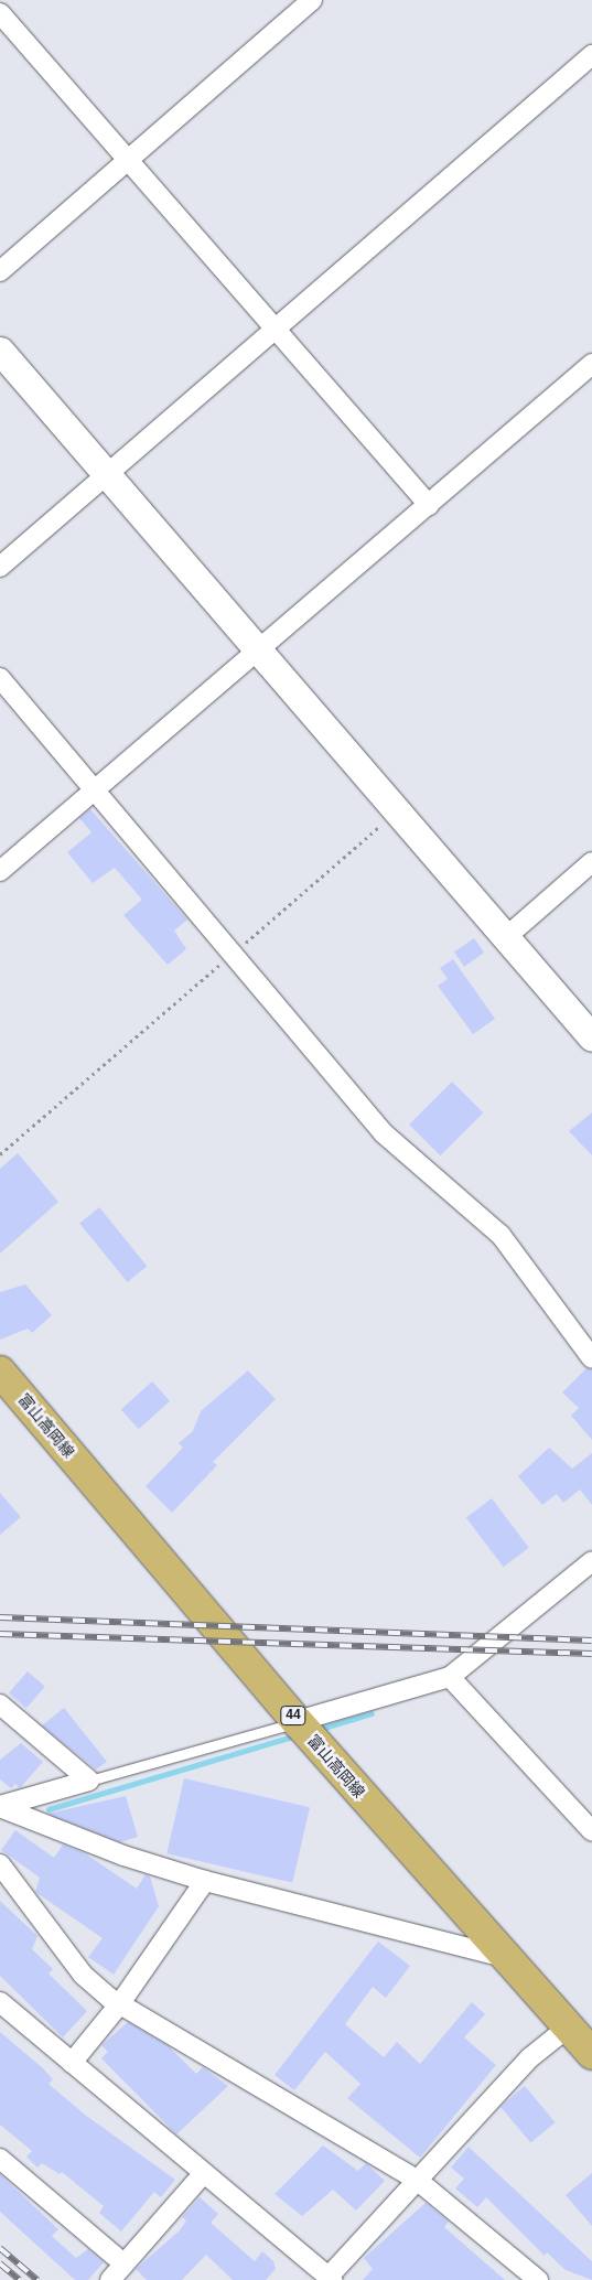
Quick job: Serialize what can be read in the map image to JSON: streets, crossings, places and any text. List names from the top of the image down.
{
  "streets": {
    "main road": ["富山高岡線", "44"]
  }
}
